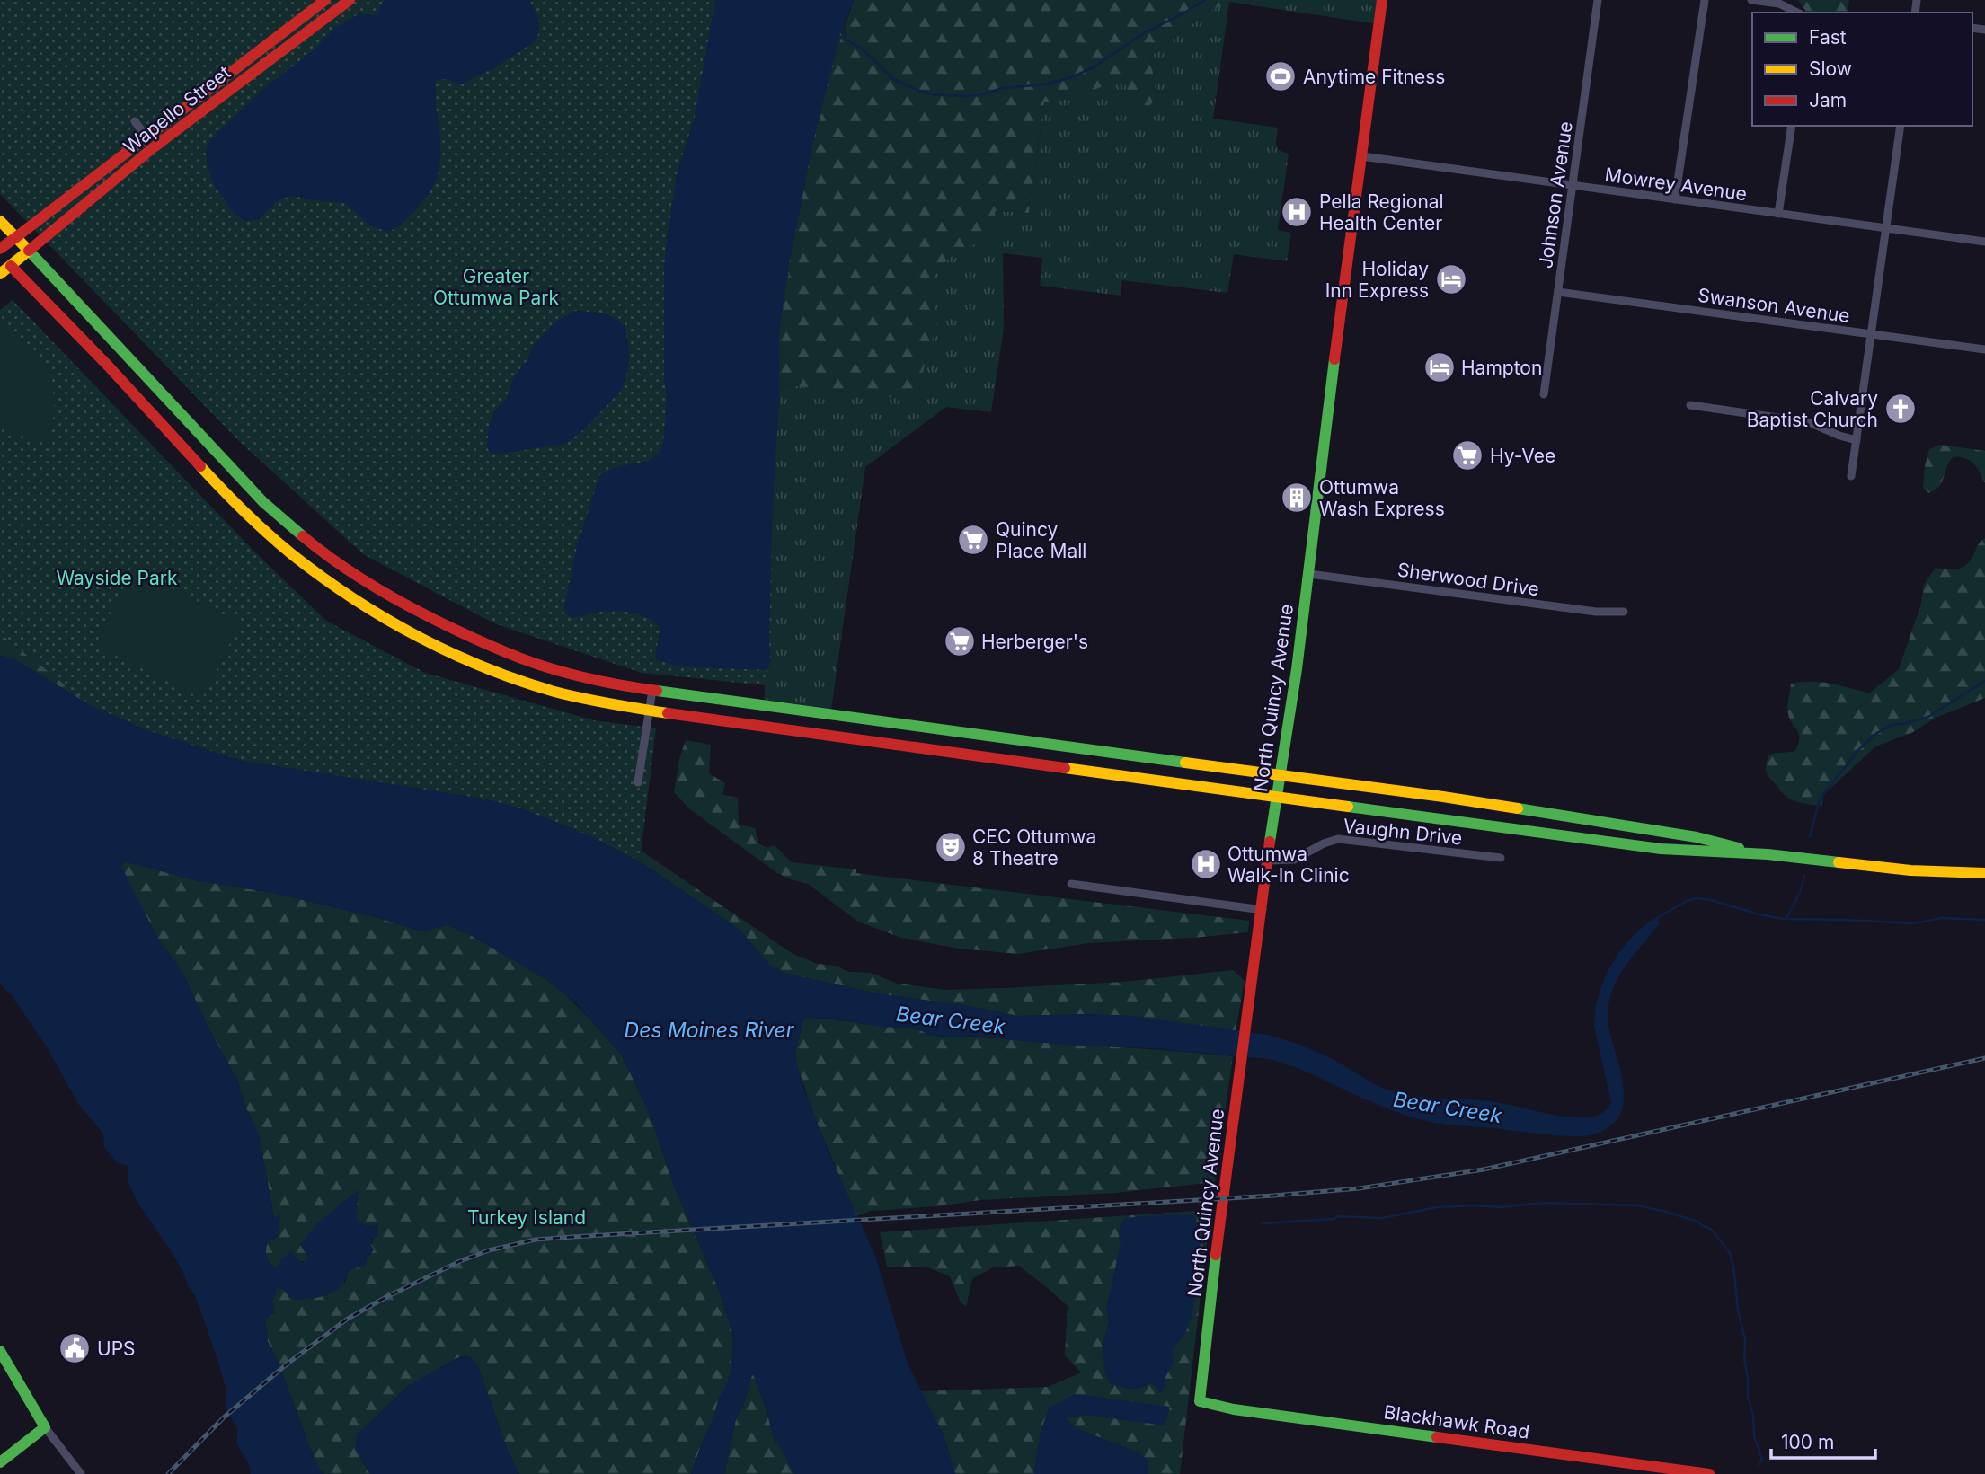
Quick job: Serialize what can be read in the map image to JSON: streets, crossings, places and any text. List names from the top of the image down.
{
  "streets": {
    "main road": ["Wapello Street", "North Quincy Avenue", "Blackhawk Road"],
    "street": [
      "Mowrey Avenue",
      "Johnson Avenue",
      "Swanson Avenue",
      "Sherwood Drive",
      "Vaughn Drive"
    ]
  },
  "crossings": [
    ["Mowrey Avenue", "Johnson Avenue"],
    ["Mowrey Avenue", "North Quincy Avenue"],
    ["Johnson Avenue", "Swanson Avenue"],
    ["Sherwood Drive", "North Quincy Avenue"],
    ["North Quincy Avenue", "Vaughn Drive"],
    ["North Quincy Avenue", "Blackhawk Road"]
  ],
  "water": ["Bear Creek", "Des Moines River"],
  "parks": ["Greater Ottumwa Park", "Wayside Park", "Turkey Island"],
  "places": {
    "sports": ["Anytime Fitness"],
    "hospital": ["Pella Regional Health Center", "Ottumwa Walk-In Clinic"],
    "hotel": ["Holiday Inn Express", "Hampton"],
    "church": ["Calvary Baptist Church"],
    "supermarket": ["Hy-Vee", "Quincy Place Mall", "Herberger's"],
    "building": ["Ottumwa Wash Express"],
    "theatre": ["CEC Ottumwa 8 Theatre"],
    "public building": ["UPS"]
  },
  "legend": ["Fast", "Slow", "Jam"],
  "scale_bar": "100 m"
}
